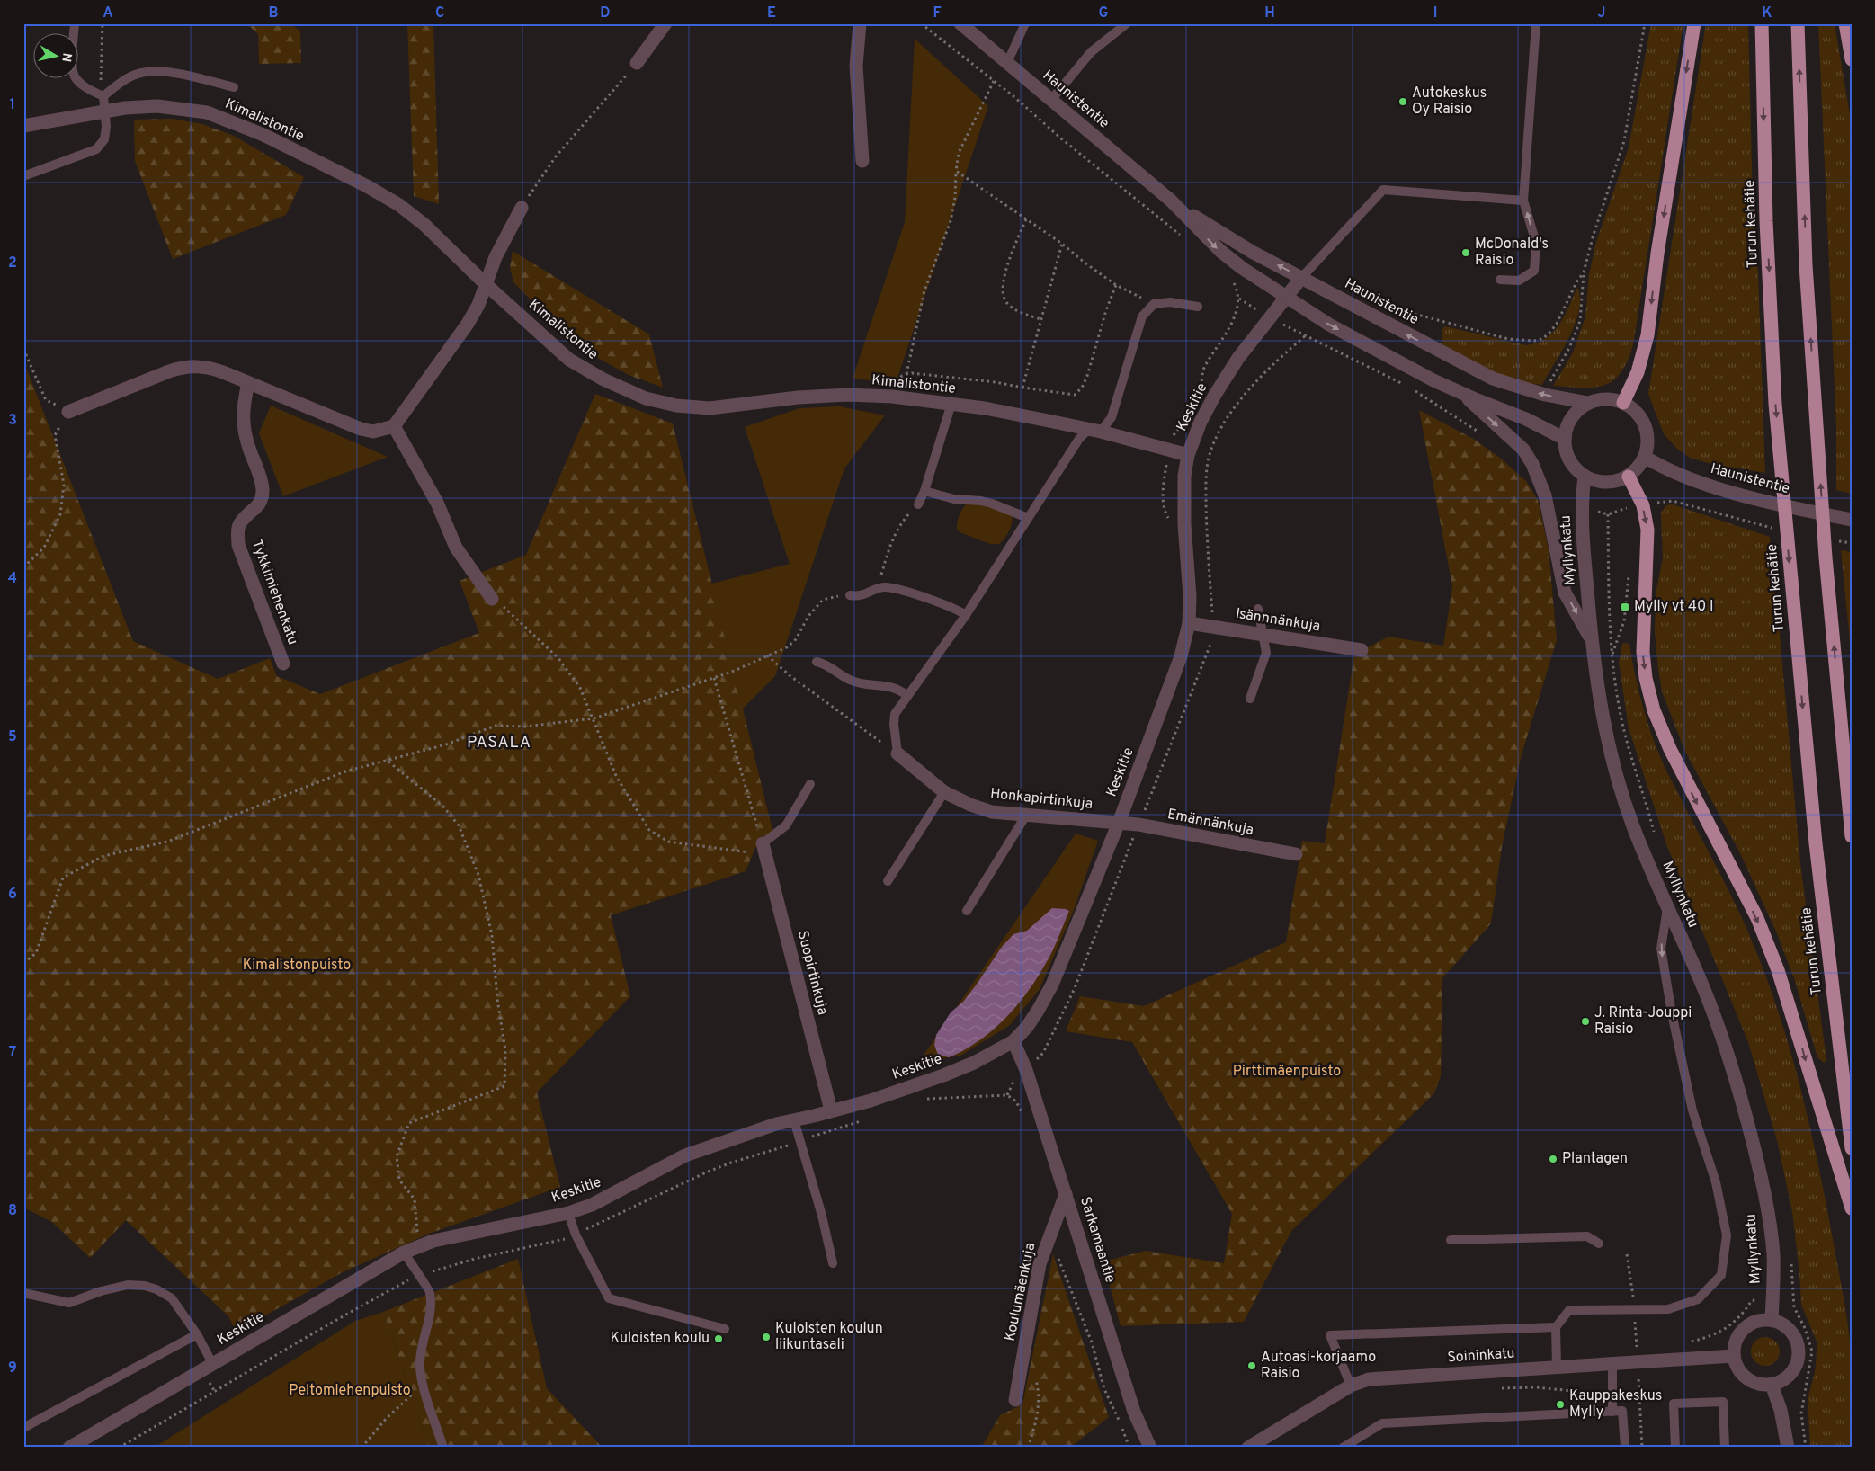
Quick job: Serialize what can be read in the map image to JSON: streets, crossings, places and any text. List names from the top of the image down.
{
  "streets": {
    "highway": ["Turun kehätie"],
    "street": [
      "Haunistentie",
      "Kimalistontie",
      "Keskitie",
      "Myllynkatu",
      "Tykkimiehenkatu",
      "Isännnänkuja",
      "Honkapirtinkuja",
      "Emännänkuja",
      "Suopirtinkuja",
      "Sarkamaantie",
      "Koulumäenkuja",
      "Soininkatu"
    ]
  },
  "crossings": [
    ["Haunistentie", "Keskitie"],
    ["Haunistentie", "Myllynkatu"],
    ["Kimalistontie", "Keskitie"],
    ["Keskitie", "Isännnänkuja"],
    ["Keskitie", "Honkapirtinkuja"],
    ["Keskitie", "Emännänkuja"],
    ["Keskitie", "Suopirtinkuja"],
    ["Keskitie", "Sarkamaantie"],
    ["Myllynkatu", "Soininkatu"],
    ["Honkapirtinkuja", "Emännänkuja"],
    ["Sarkamaantie", "Koulumäenkuja"]
  ],
  "districts": ["PASALA"],
  "parks": ["Kimalistonpuisto", "Pirttimäenpuisto", "Peltomiehenpuisto"],
  "places": {
    "other": [
      "Autokeskus Oy Raisio",
      "McDonald's Raisio",
      "J. Rinta-Jouppi Raisio",
      "Plantagen",
      "Kuloisten koulun liikuntasali",
      "Kuloisten koulu",
      "Autoasi-korjaamo Raisio",
      "Kauppakeskus Mylly"
    ],
    "transit": ["Mylly vt 40 I"]
  },
  "north": "right",
  "grid": {
    "columns": [
      "A",
      "B",
      "C",
      "D",
      "E",
      "F",
      "G",
      "H",
      "I",
      "J",
      "K"
    ],
    "rows": [
      "1",
      "2",
      "3",
      "4",
      "5",
      "6",
      "7",
      "8",
      "9"
    ]
  }
}
